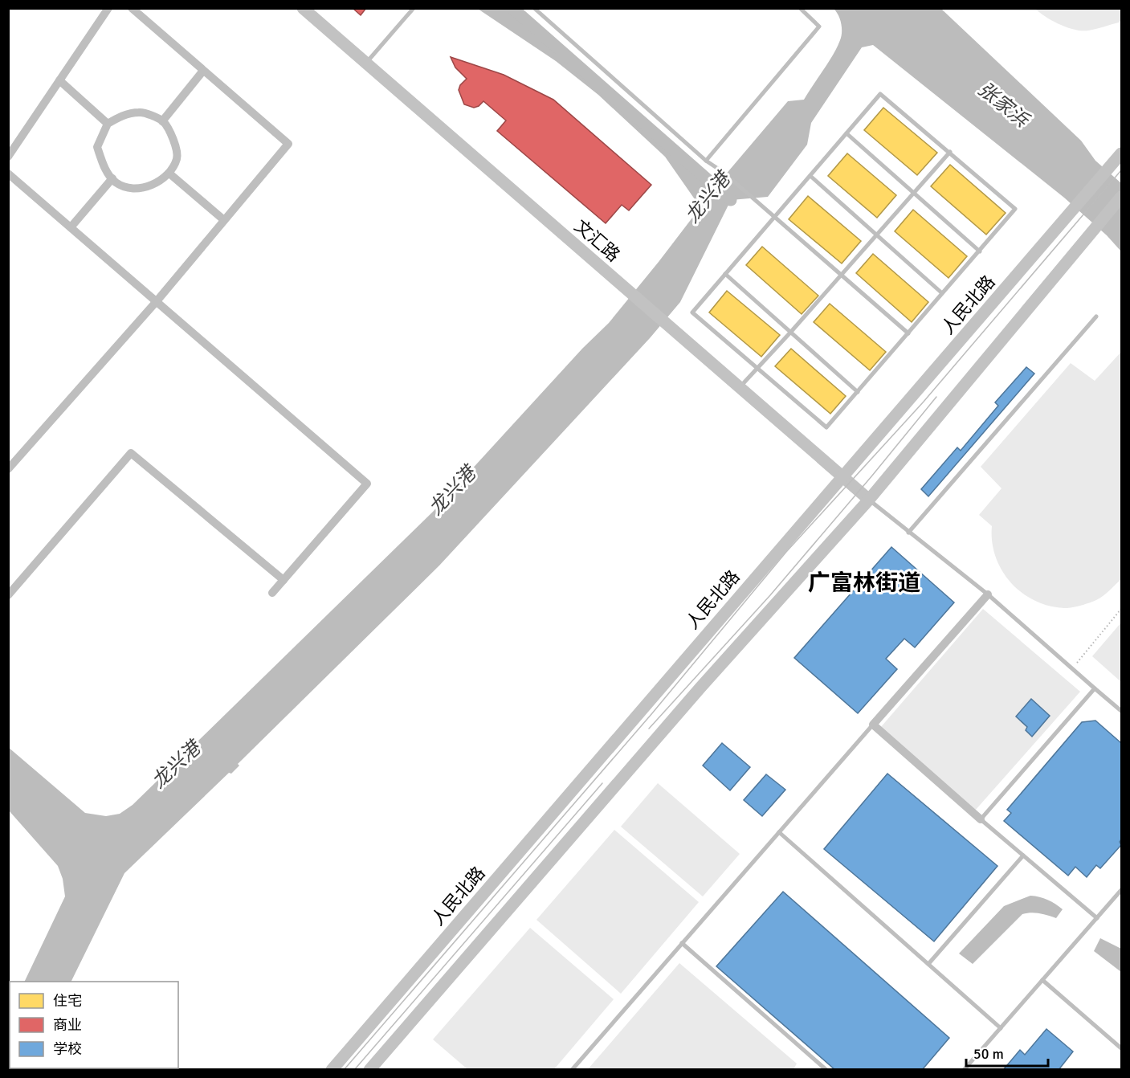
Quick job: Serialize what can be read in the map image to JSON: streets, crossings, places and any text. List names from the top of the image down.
{
  "streets": {
    "main road": ["文汇路", "人民北路"]
  },
  "crossings": [
    ["文汇路", "人民北路"]
  ],
  "districts": ["广富林街道"],
  "water": ["张家浜", "龙兴港"],
  "legend": ["住宅", "商业", "学校"],
  "scale_bar": "50 m"
}
